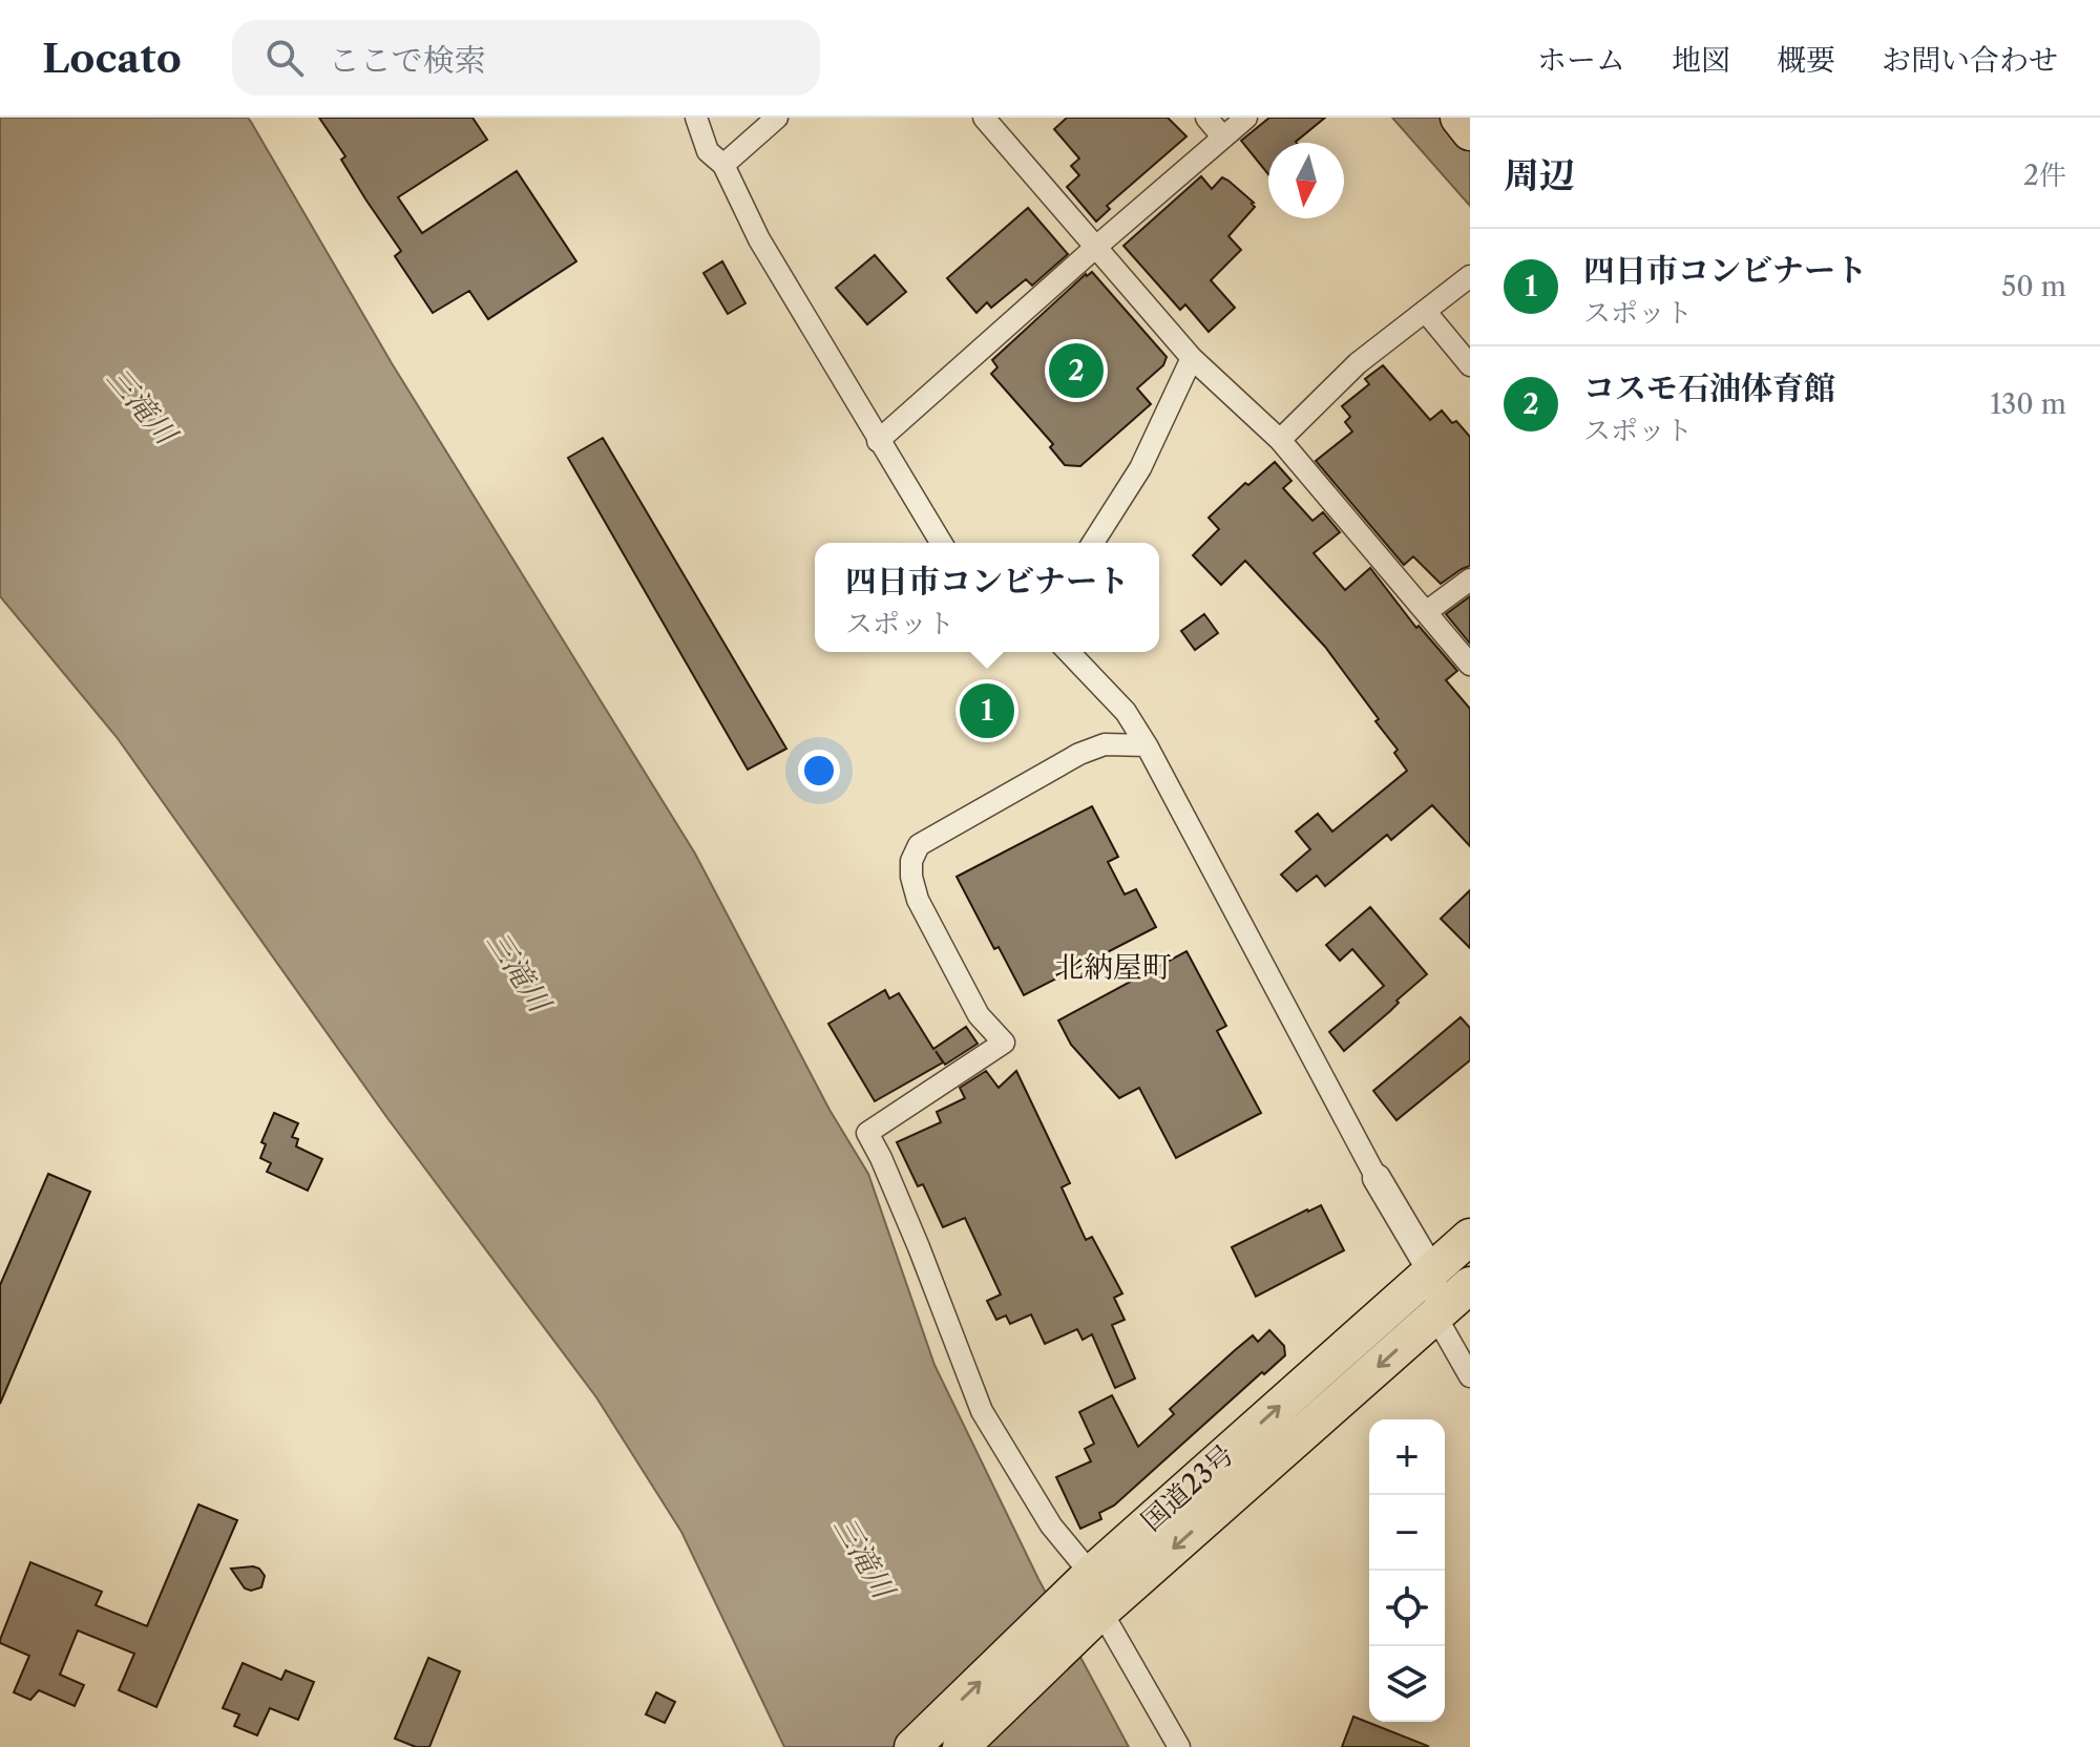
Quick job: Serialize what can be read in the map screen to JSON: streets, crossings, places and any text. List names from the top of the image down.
{
  "streets": {
    "highway": ["国道23号"]
  },
  "districts": ["北納屋町"],
  "water": ["三滝川"],
  "north": "bottom",
  "page": {
    "header": "Locato",
    "search": "ここで検索",
    "nav": [
      "ホーム",
      "地図",
      "概要",
      "お問い合わせ"
    ],
    "heading": ["周辺", "2件"],
    "list": [
      {
        "mark": "1",
        "name": "四日市コンビナート",
        "note": "スポット",
        "value": "50 m"
      },
      {
        "mark": "2",
        "name": "コスモ石油体育館",
        "note": "スポット",
        "value": "130 m"
      }
    ],
    "pins": ["2", "1"],
    "popup": ["四日市コンビナート", "スポット"],
    "map_buttons": ["+", "−"]
  }
}
